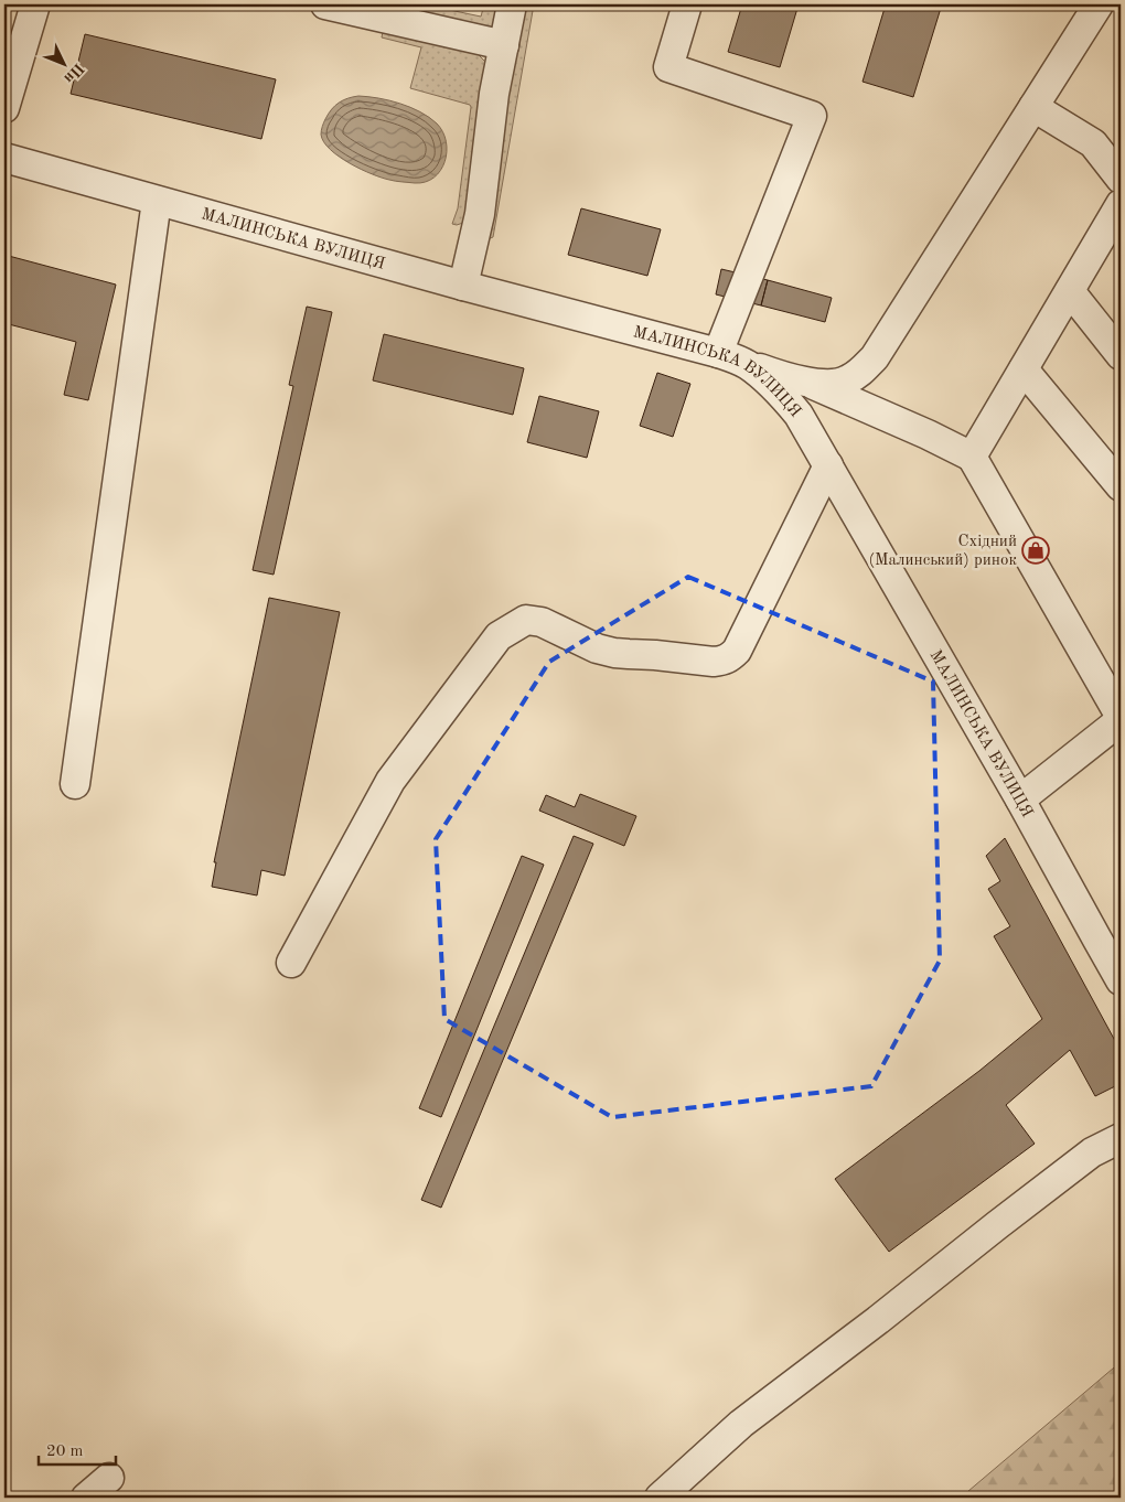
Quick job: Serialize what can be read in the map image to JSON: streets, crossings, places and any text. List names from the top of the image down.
{
  "streets": {
    "street": ["МАЛИНСЬКА ВУЛИЦЯ"]
  },
  "places": {
    "shop": ["Східний (Малинський) ринок"]
  },
  "scale_bar": "20 m",
  "north": "bottom right"
}
